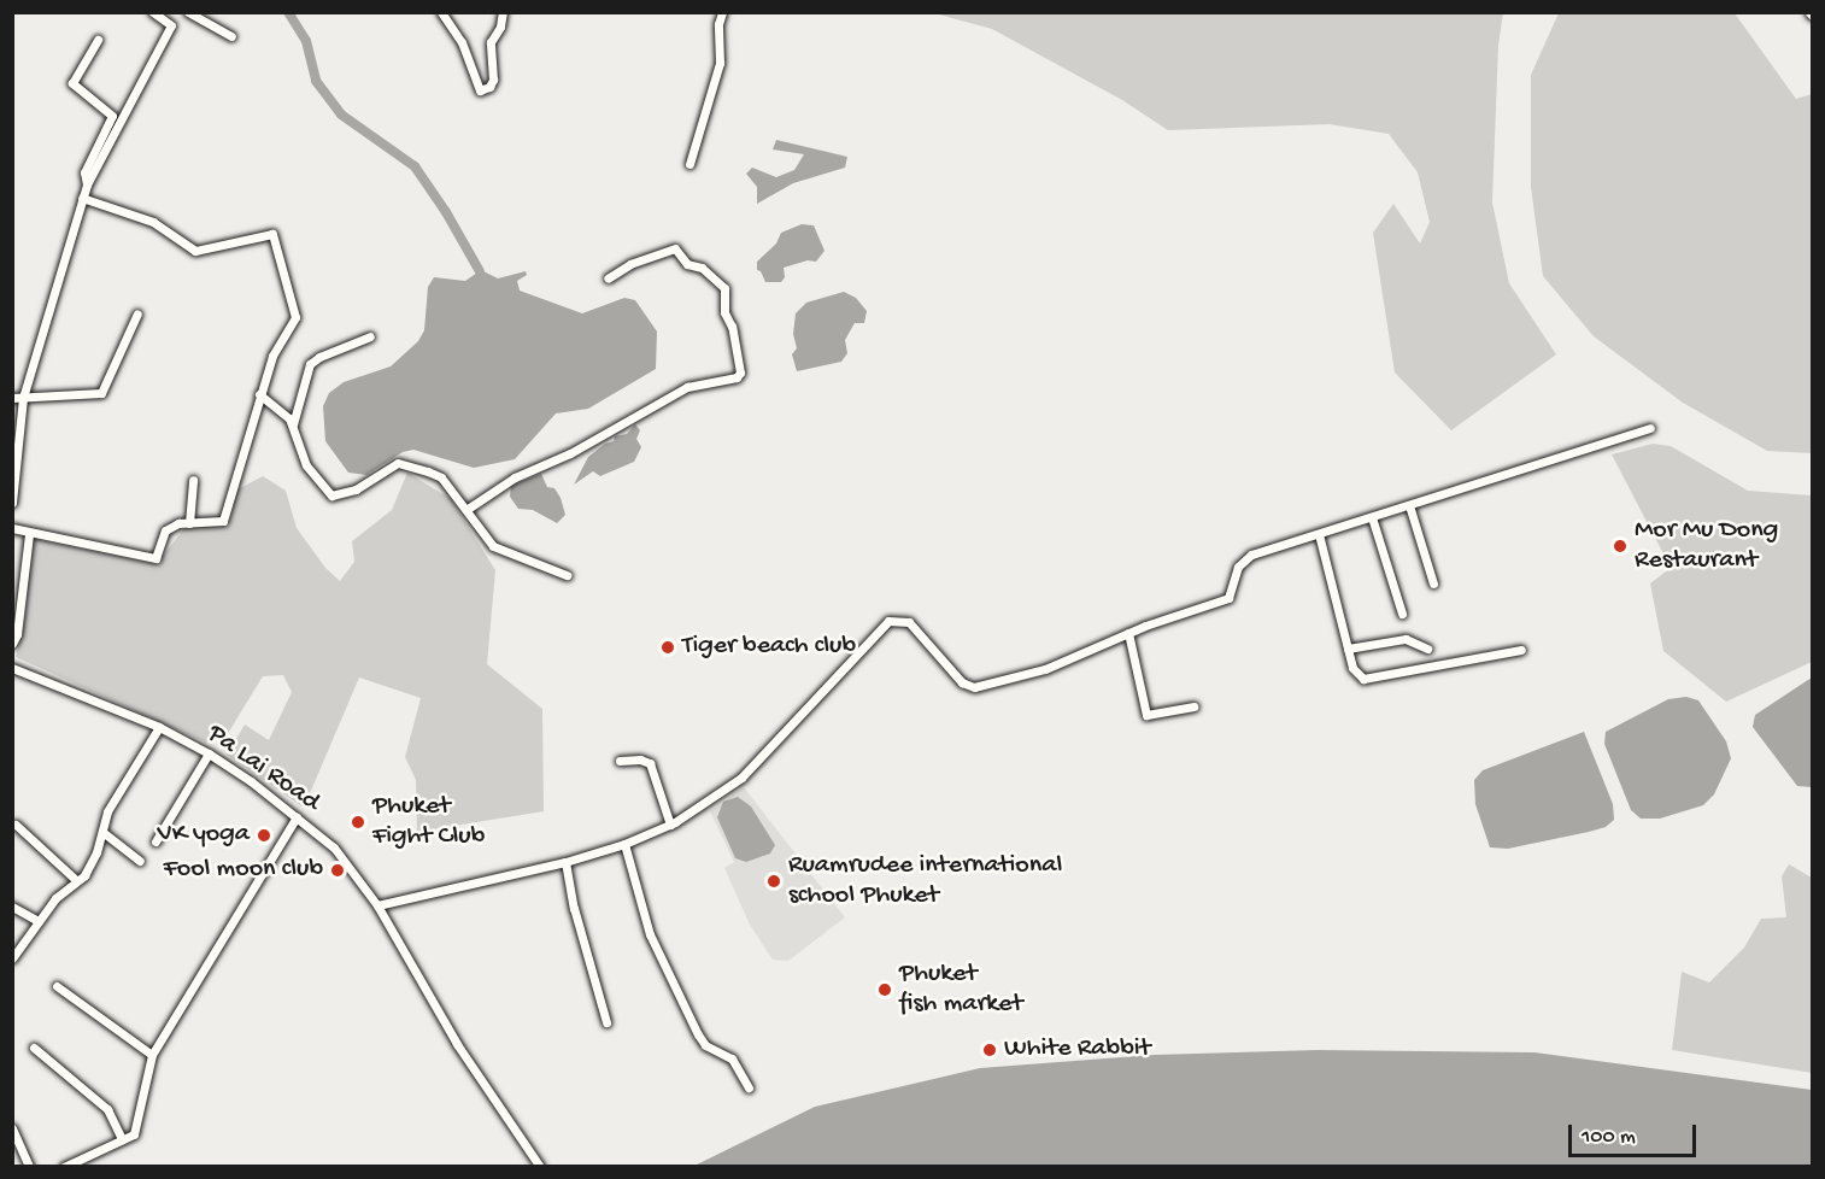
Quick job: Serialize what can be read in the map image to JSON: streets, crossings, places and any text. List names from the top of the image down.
{
  "streets": {
    "street": ["Pa Lai Road"]
  },
  "places": [
    "Mor Mu Dong Restaurant",
    "Tiger beach club",
    "Phuket Fight Club",
    "VK yoga",
    "Fool moon club",
    "Ruamrudee international school Phuket",
    "Phuket fish market",
    "White Rabbit"
  ],
  "scale_bar": "100 m"
}
